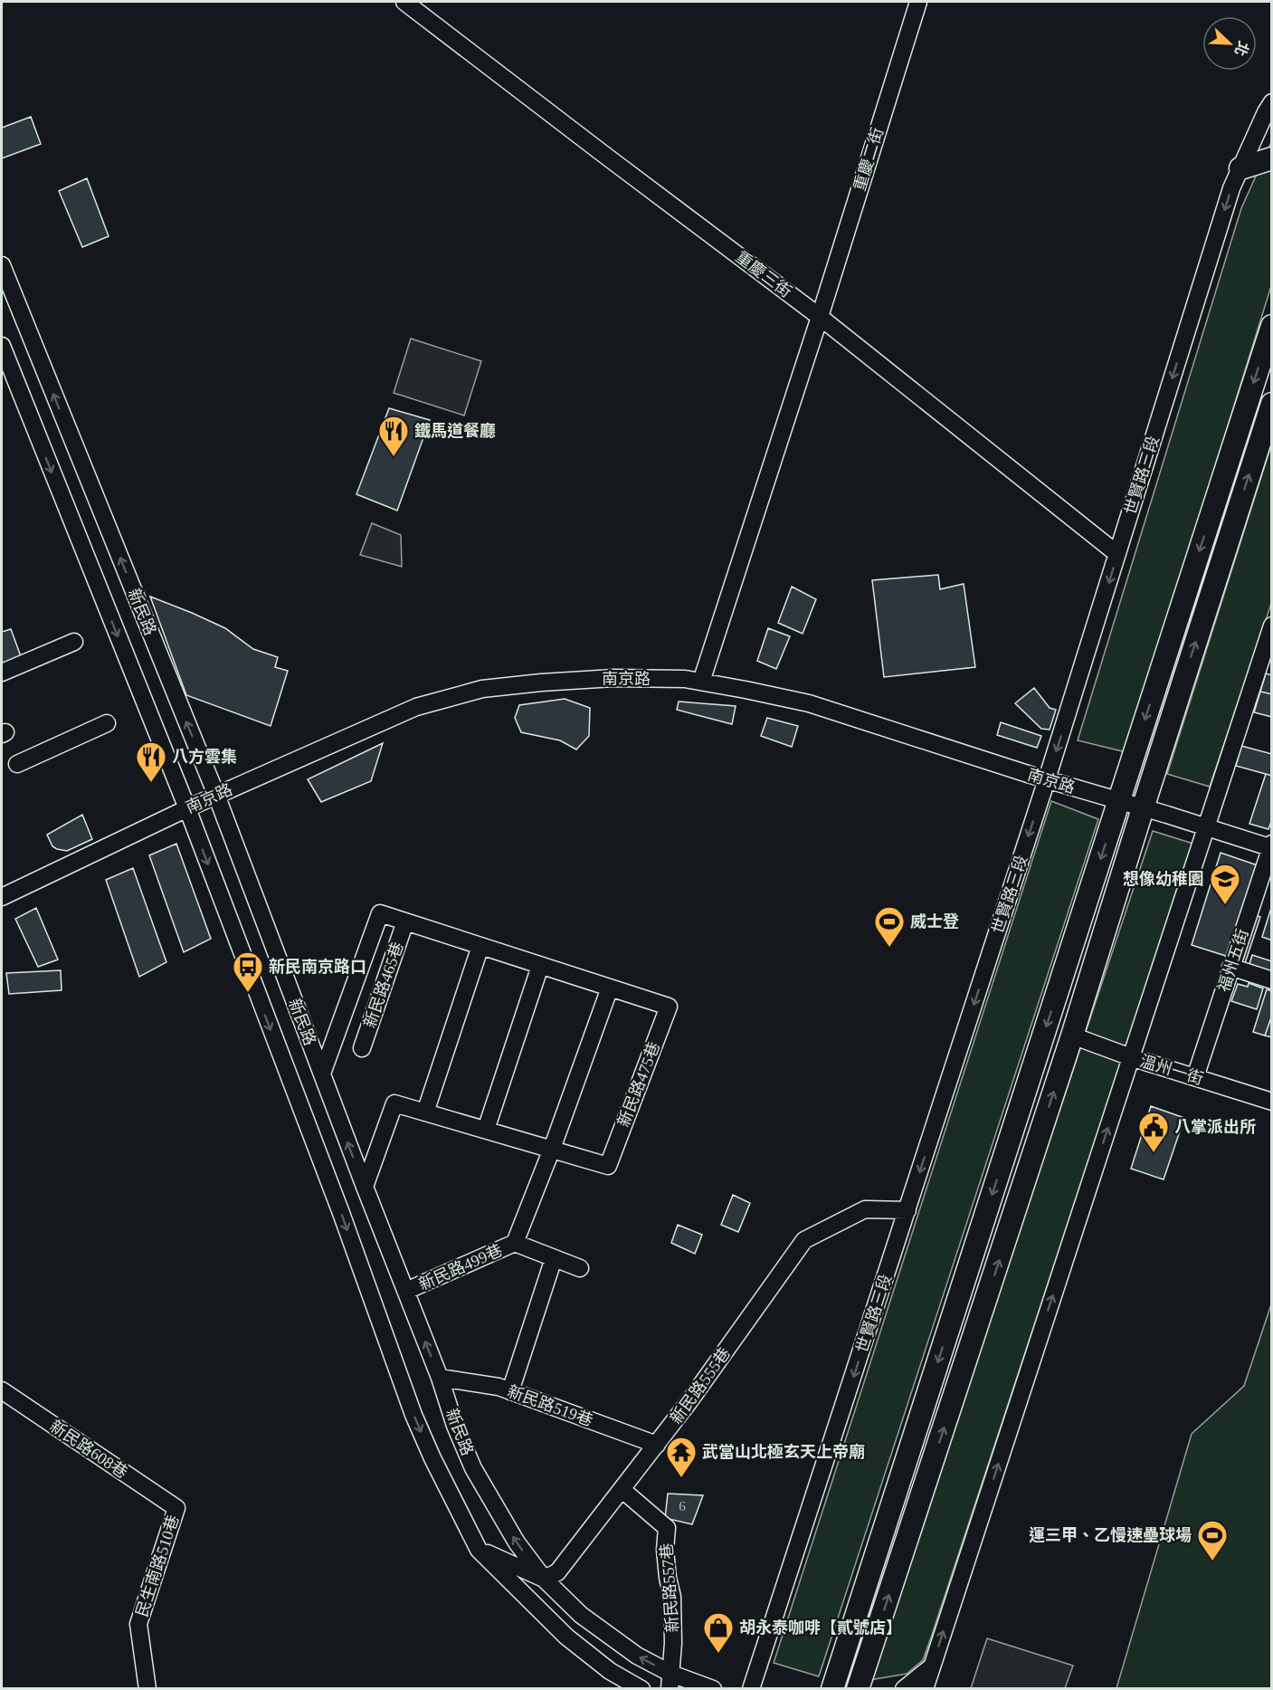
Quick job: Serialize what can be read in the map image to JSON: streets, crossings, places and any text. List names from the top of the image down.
{
  "streets": {
    "street": [
      "重慶二街",
      "重慶三街",
      "世賢路三段",
      "新民路",
      "南京路",
      "福州五街",
      "新民路465巷",
      "溫州一街",
      "新民路475巷",
      "新民路499巷",
      "新民路555巷",
      "新民路519巷",
      "新民路608巷",
      "民生南路510巷",
      "新民路557巷"
    ]
  },
  "crossings": [
    ["重慶二街", "重慶三街"],
    ["重慶二街", "南京路"],
    ["重慶三街", "世賢路三段"],
    ["世賢路三段", "南京路"],
    ["世賢路三段", "新民路555巷"],
    ["新民路", "南京路"],
    ["新民路", "新民路475巷"],
    ["新民路", "新民路499巷"],
    ["新民路", "新民路555巷"],
    ["新民路", "新民路519巷"],
    ["新民路", "新民路557巷"],
    ["南京路", "福州五街"],
    ["福州五街", "溫州一街"],
    ["新民路465巷", "新民路475巷"],
    ["新民路555巷", "新民路519巷"],
    ["新民路555巷", "新民路557巷"],
    ["新民路608巷", "民生南路510巷"]
  ],
  "one_way": ["世賢路三段"],
  "places": {
    "restaurant": ["鐵馬道餐廳", "八方雲集"],
    "school or university": ["想像幼稚園"],
    "sports": ["威士登", "運三甲、乙慢速壘球場"],
    "bus stop": ["新民南京路口"],
    "public building": ["八掌派出所"],
    "temple": ["武當山北極玄天上帝廟"],
    "shop": ["胡永泰咖啡【貳號店】"]
  },
  "house_numbers": ["6"],
  "north": "bottom right"
}
